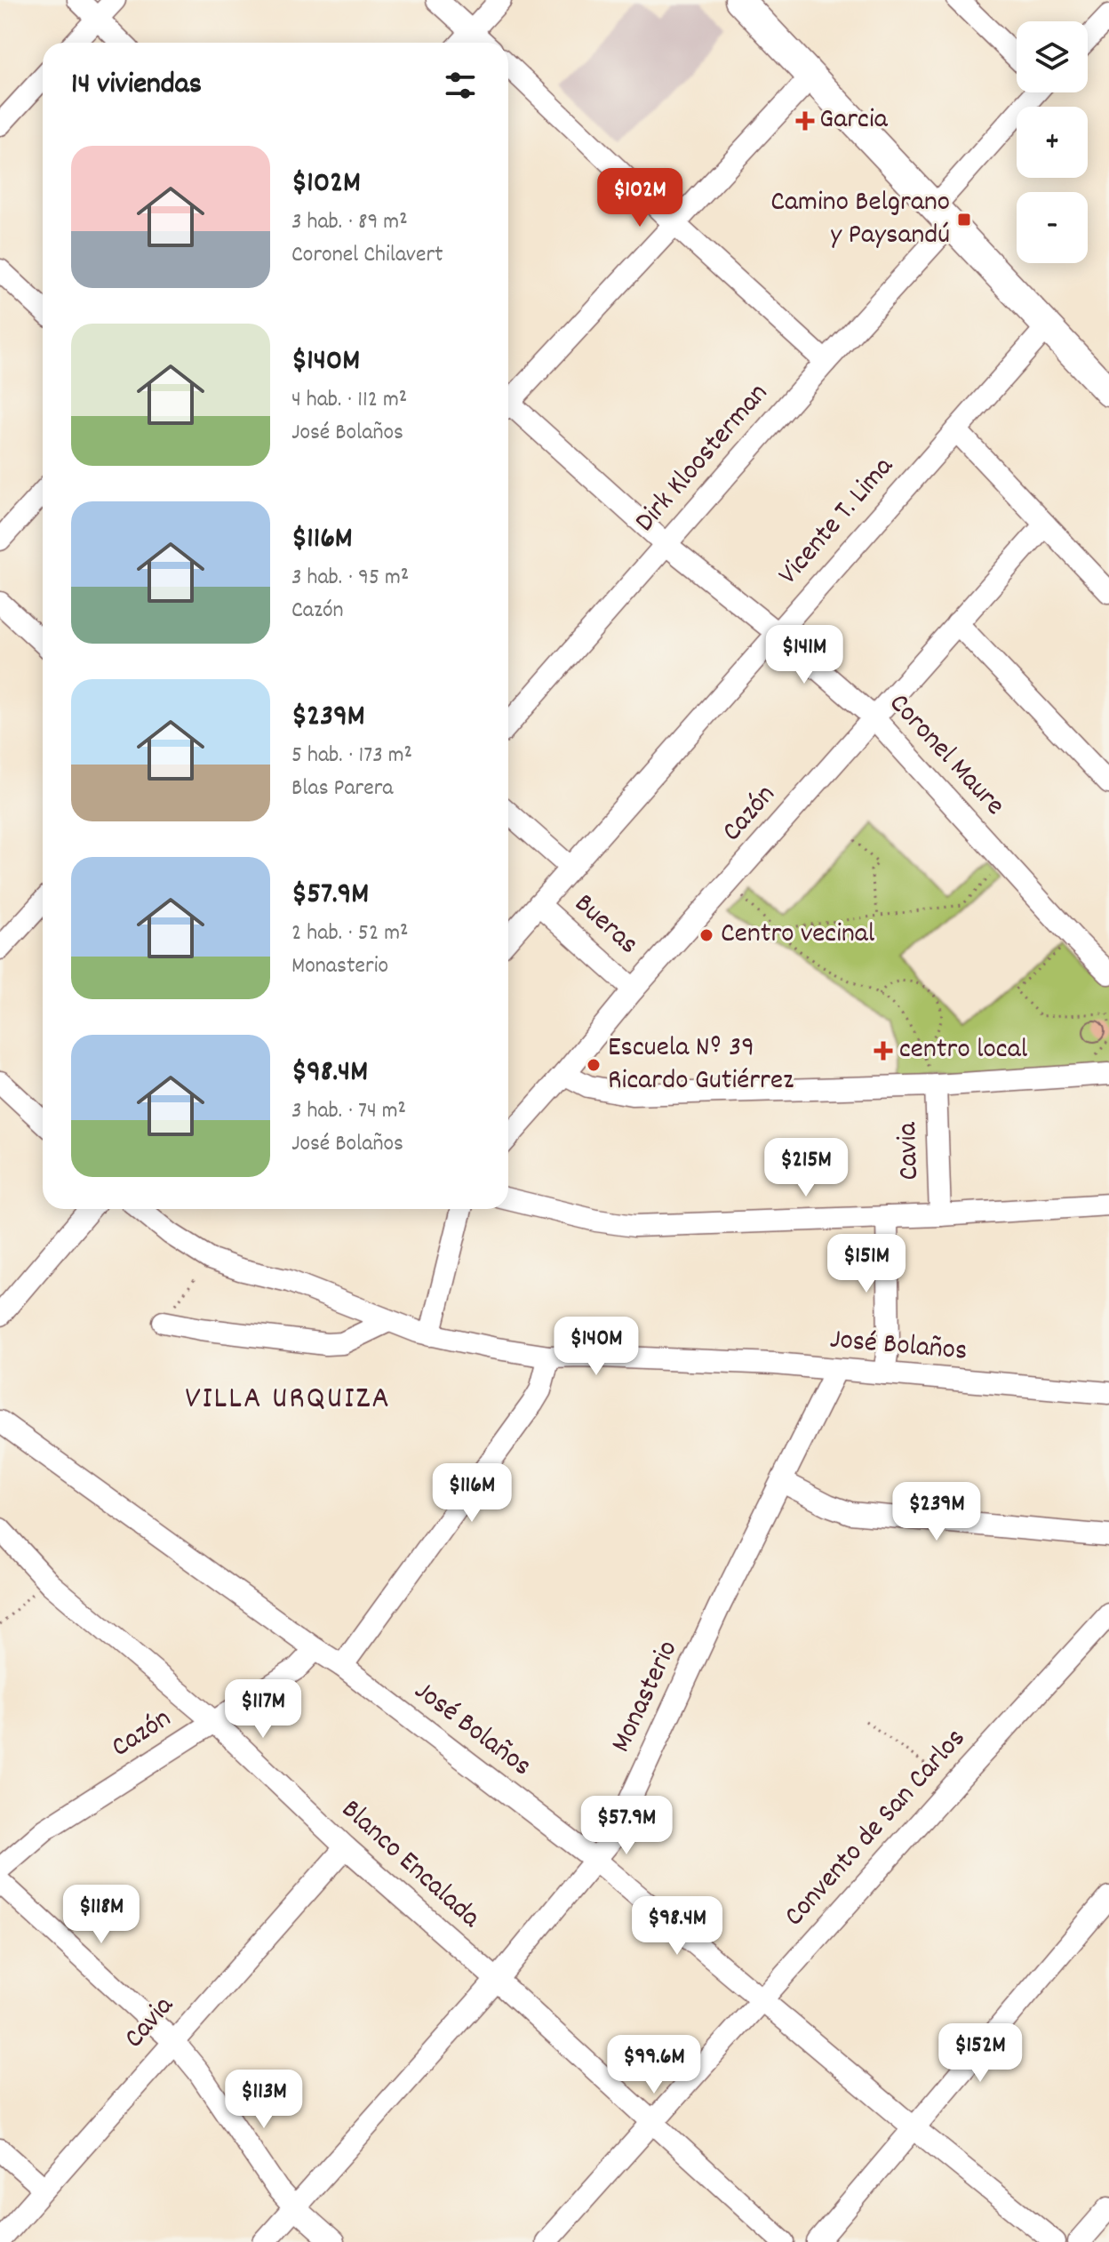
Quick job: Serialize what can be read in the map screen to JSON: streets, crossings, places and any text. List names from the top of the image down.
{
  "streets": {
    "street": [
      "Dirk Kloosterman",
      "Vicente T. Lima",
      "Coronel Maure",
      "Cazón",
      "Bueras",
      "Cavia",
      "José Bolaños",
      "Monasterio",
      "Convento de San Carlos",
      "Blanco Encalada"
    ]
  },
  "crossings": [
    ["Dirk Kloosterman", "Coronel Maure"],
    ["Vicente T. Lima", "Coronel Maure"],
    ["Vicente T. Lima", "Bueras"],
    ["Coronel Maure", "Cazón"],
    ["Cazón", "Bueras"],
    ["Cazón", "José Bolaños"],
    ["Cazón", "Blanco Encalada"],
    ["Cavia", "José Bolaños"],
    ["Cavia", "Blanco Encalada"],
    ["José Bolaños", "Monasterio"],
    ["José Bolaños", "Convento de San Carlos"],
    ["Monasterio", "Blanco Encalada"],
    ["Convento de San Carlos", "Blanco Encalada"]
  ],
  "districts": ["VILLA URQUIZA"],
  "places": {
    "health": ["Garcia", "centro local"],
    "transit": ["Camino Belgrano y Paysandú"],
    "other": ["Centro vecinal", "Escuela Nº 39 Ricardo Gutiérrez"]
  },
  "page": {
    "map_buttons": ["+", "−"],
    "heading": "14 viviendas",
    "list": [
      {
        "name": "$102M",
        "note": "3 hab. · 89 m² · Coronel Chilavert"
      },
      {
        "name": "$140M",
        "note": "4 hab. · 112 m² · José Bolaños"
      },
      {
        "name": "$116M",
        "note": "3 hab. · 95 m² · Cazón"
      },
      {
        "name": "$239M",
        "note": "5 hab. · 173 m² · Blas Parera"
      },
      {
        "name": "$57.9M",
        "note": "2 hab. · 52 m² · Monasterio"
      },
      {
        "name": "$98.4M",
        "note": "3 hab. · 74 m² · José Bolaños"
      }
    ],
    "price": [
      "$102M",
      "$141M",
      "$215M",
      "$151M",
      "$140M",
      "$116M",
      "$239M",
      "$117M",
      "$57.9M",
      "$118M",
      "$98.4M",
      "$152M",
      "$99.6M",
      "$113M"
    ]
  }
}
